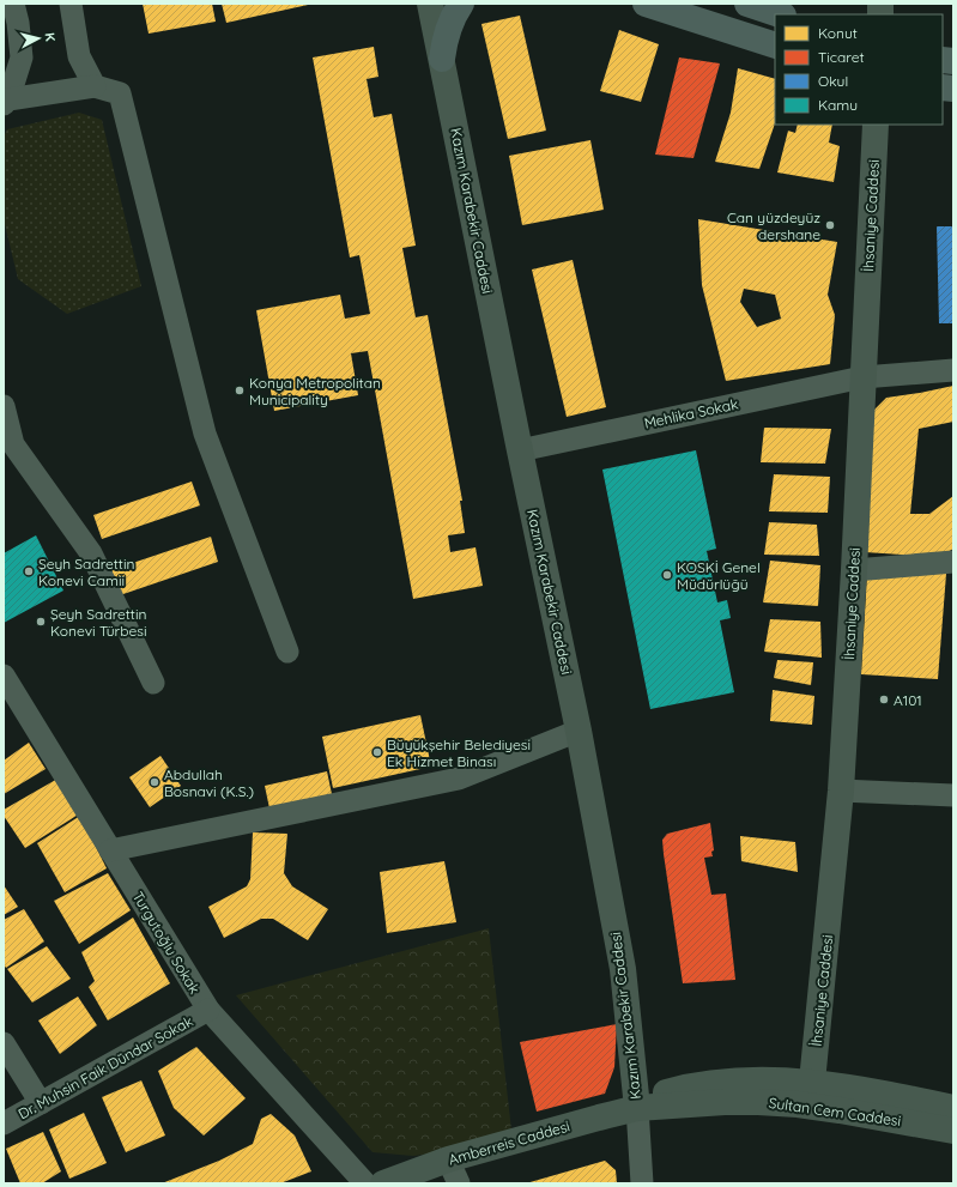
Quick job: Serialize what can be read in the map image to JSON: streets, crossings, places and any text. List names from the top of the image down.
{
  "streets": {
    "main road": [
      "Kazım Karabekir Caddesi",
      "İhsaniye Caddesi",
      "Sultan Cem Caddesi",
      "Amberreis Caddesi"
    ],
    "street": ["Mehlika Sokak", "Turgutoğlu Sokak", "Dr. Muhsin Faik Dündar Sokak"]
  },
  "crossings": [
    ["Kazım Karabekir Caddesi", "Mehlika Sokak"],
    ["Kazım Karabekir Caddesi", "Sultan Cem Caddesi"],
    ["Kazım Karabekir Caddesi", "Amberreis Caddesi"],
    ["İhsaniye Caddesi", "Mehlika Sokak"],
    ["İhsaniye Caddesi", "Sultan Cem Caddesi"],
    ["Turgutoğlu Sokak", "Dr. Muhsin Faik Dündar Sokak"],
    ["Sultan Cem Caddesi", "Amberreis Caddesi"]
  ],
  "places": [
    "Can yüzdeyüz dershane",
    "Konya Metropolitan Municipality",
    "Şeyh Sadrettin Konevi Camii",
    "KOSKİ Genel Müdürlüğü",
    "Şeyh Sadrettin Konevi Türbesi",
    "A101",
    "Büyükşehir Belediyesi Ek Hizmet Binası",
    "Abdullah Bosnavi (K.S.)"
  ],
  "legend": [
    "Konut",
    "Ticaret",
    "Okul",
    "Kamu"
  ],
  "north": "right"
}
